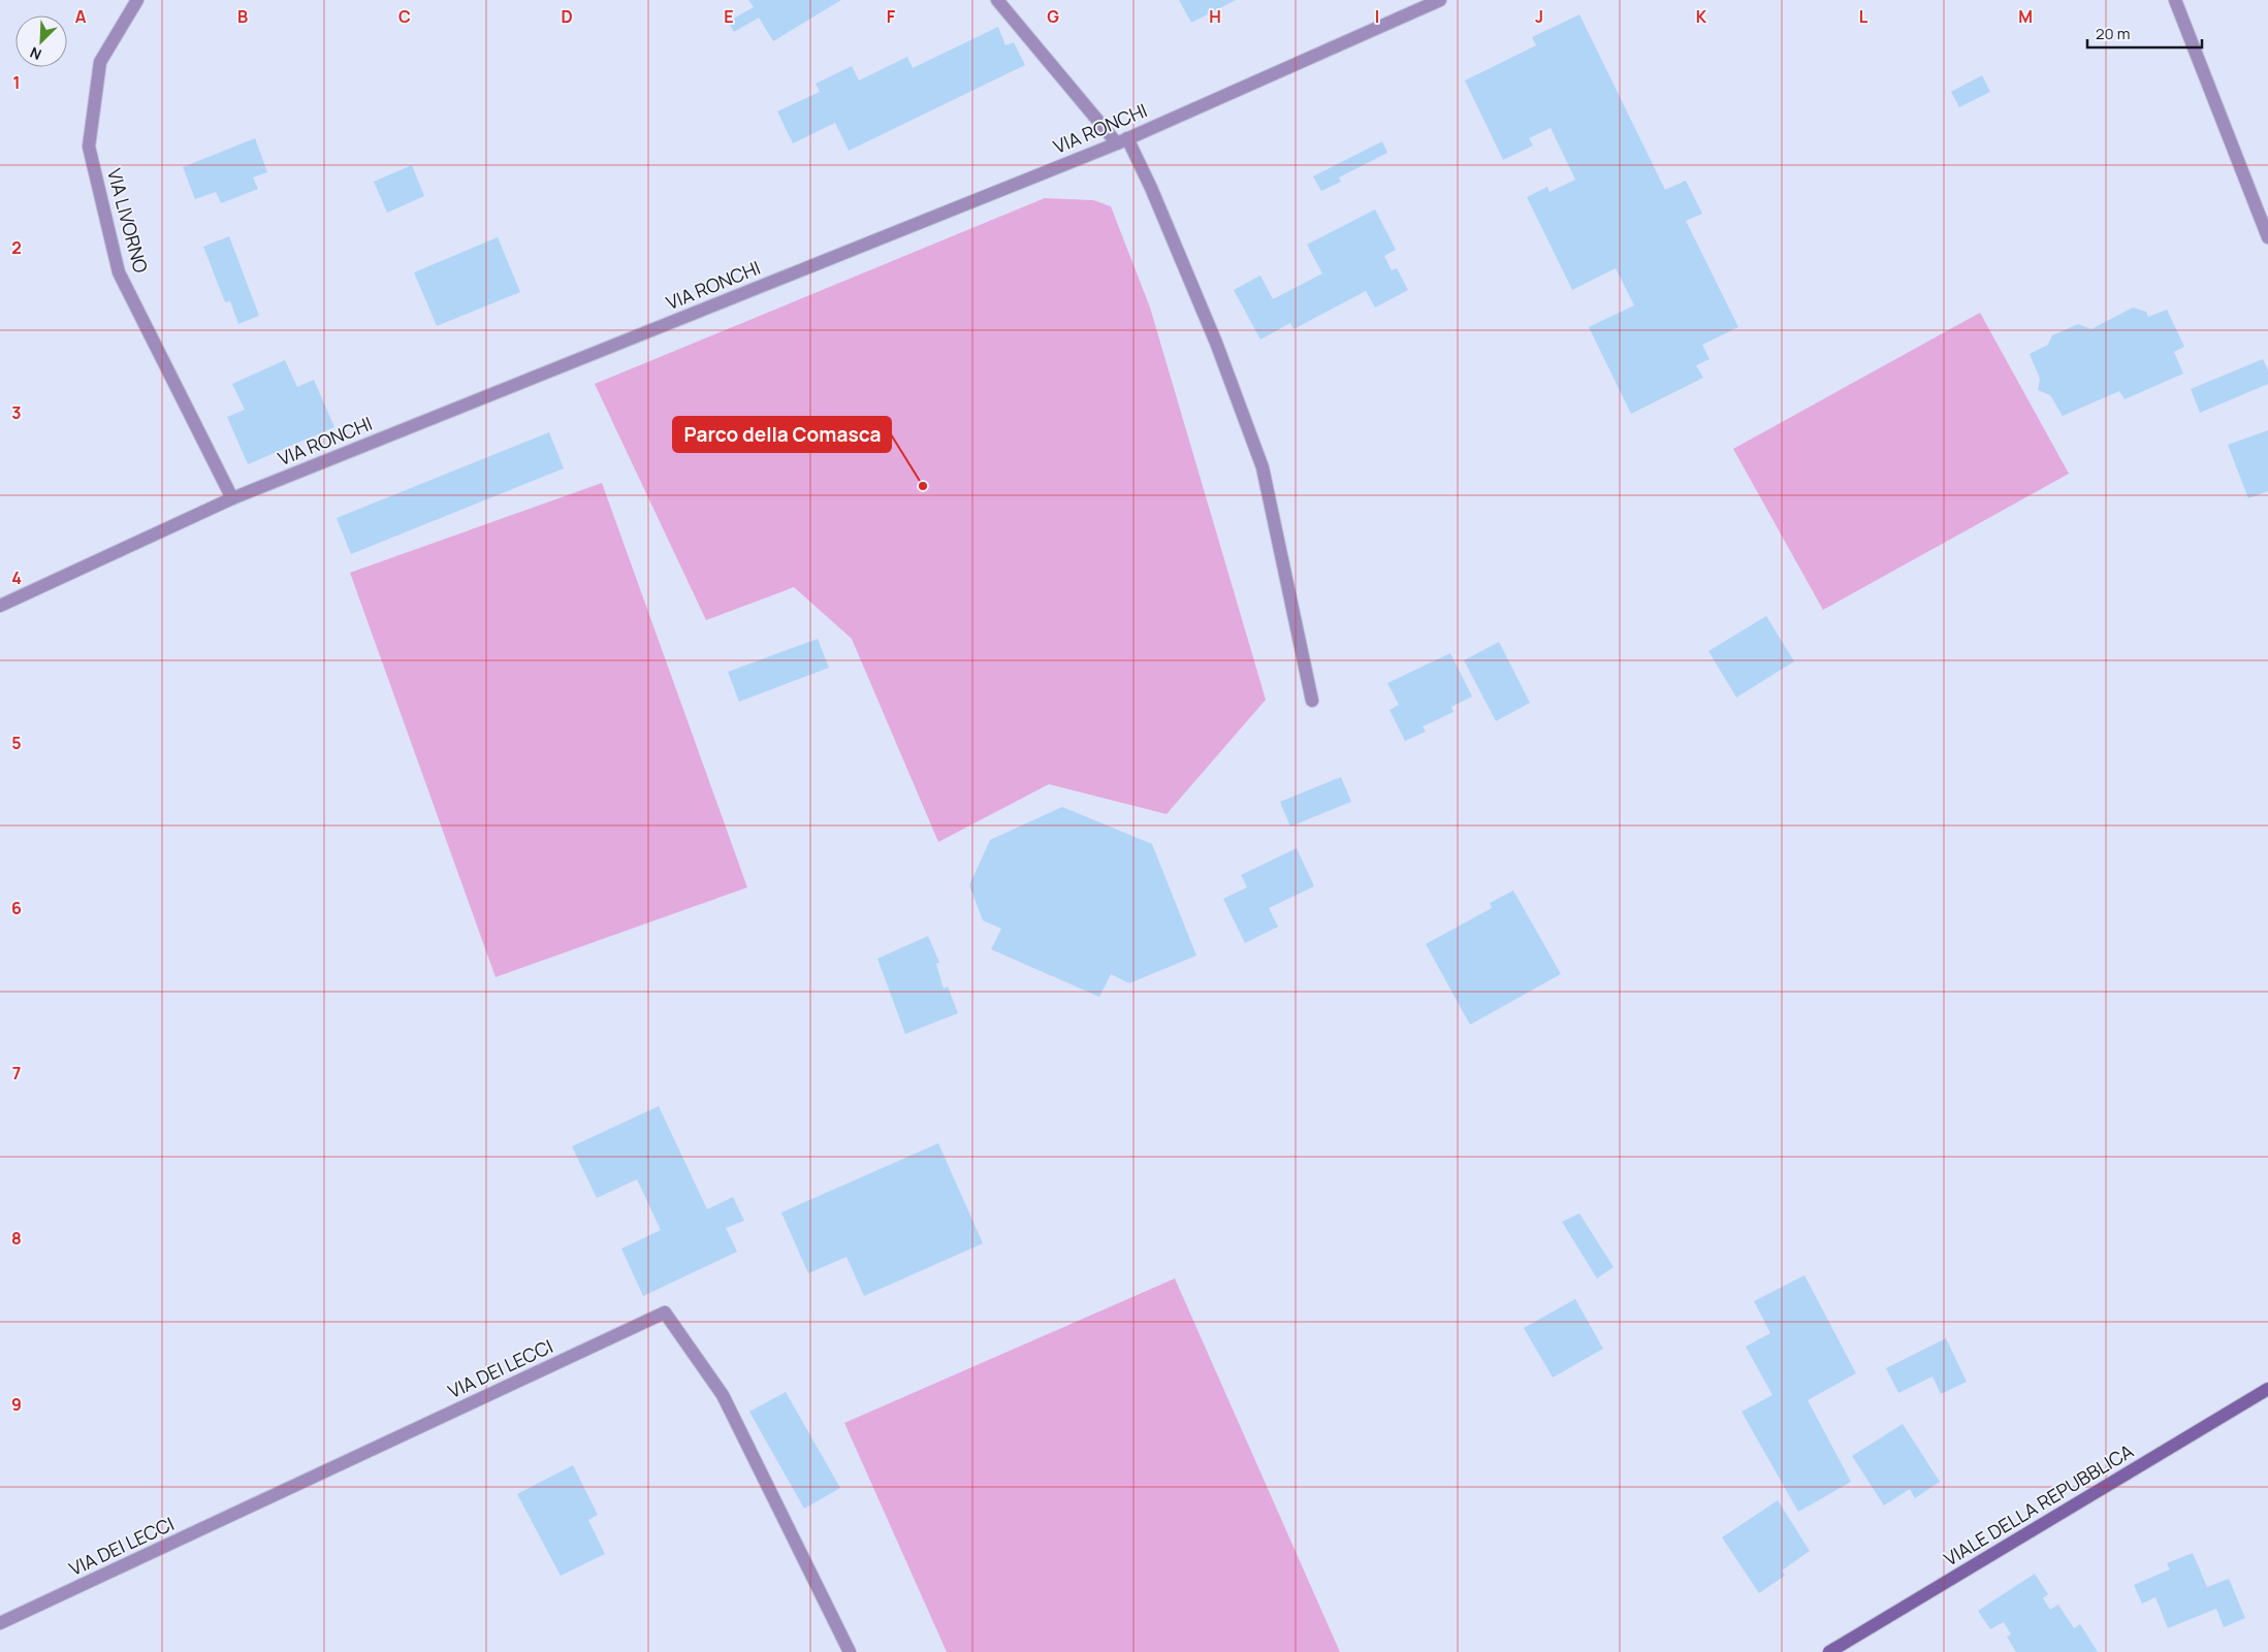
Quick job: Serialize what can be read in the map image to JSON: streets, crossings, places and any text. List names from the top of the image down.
{
  "streets": {
    "main road": ["VIALE DELLA REPUBBLICA"],
    "street": ["VIA RONCHI", "VIA LIVORNO", "VIA DEI LECCI"]
  },
  "crossings": [
    ["VIA RONCHI", "VIA LIVORNO"]
  ],
  "places": ["Parco della Comasca"],
  "scale_bar": "20 m",
  "north": "bottom left",
  "grid": {
    "columns": [
      "A",
      "B",
      "C",
      "D",
      "E",
      "F",
      "G",
      "H",
      "I",
      "J",
      "K",
      "L",
      "M"
    ],
    "rows": [
      "1",
      "2",
      "3",
      "4",
      "5",
      "6",
      "7",
      "8",
      "9"
    ]
  }
}
